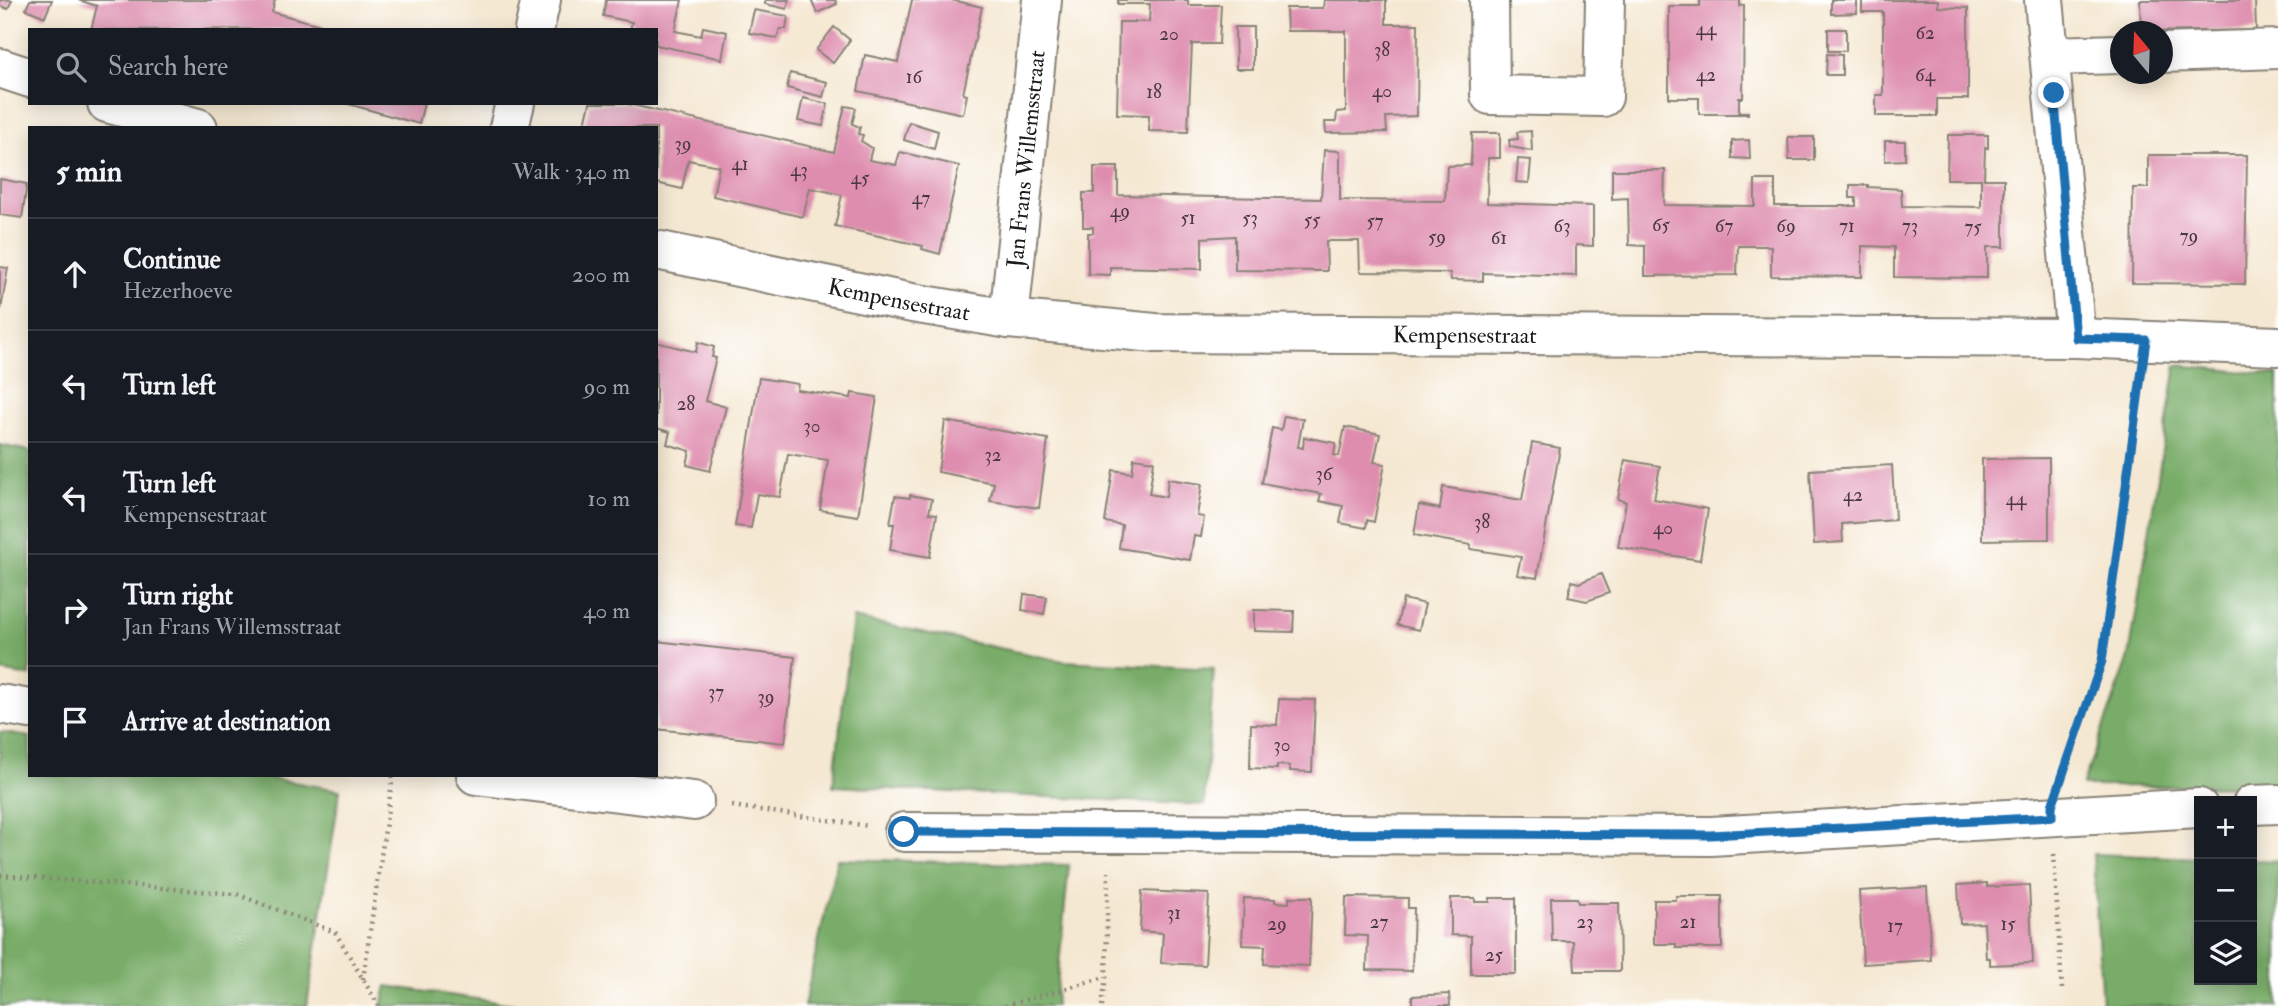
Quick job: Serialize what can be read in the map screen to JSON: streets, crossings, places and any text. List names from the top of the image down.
{
  "streets": {
    "street": ["Jan Frans Willemsstraat", "Kempensestraat"]
  },
  "crossings": [
    ["Jan Frans Willemsstraat", "Kempensestraat"]
  ],
  "house_numbers": [
    "44",
    "62",
    "20",
    "38",
    "42",
    "64",
    "16",
    "40",
    "18",
    "39",
    "41",
    "43",
    "45",
    "47",
    "49",
    "51",
    "53",
    "55",
    "57",
    "65",
    "63",
    "67",
    "69",
    "71",
    "73",
    "75",
    "79",
    "59",
    "61",
    "28",
    "30",
    "32",
    "36",
    "42",
    "44",
    "38",
    "40",
    "37",
    "39",
    "30",
    "31",
    "27",
    "23",
    "21",
    "29",
    "15",
    "17",
    "25"
  ],
  "north": "top",
  "page": {
    "search": "Search here",
    "heading": ["5 min", "Walk · 340 m"],
    "list": [
      ["Continue", "Hezerhoeve", "200 m"],
      ["Turn left", "90 m"],
      ["Turn left", "Kempensestraat", "10 m"],
      ["Turn right", "Jan Frans Willemsstraat", "40 m"],
      "Arrive at destination"
    ],
    "map_buttons": ["+", "−"]
  }
}
